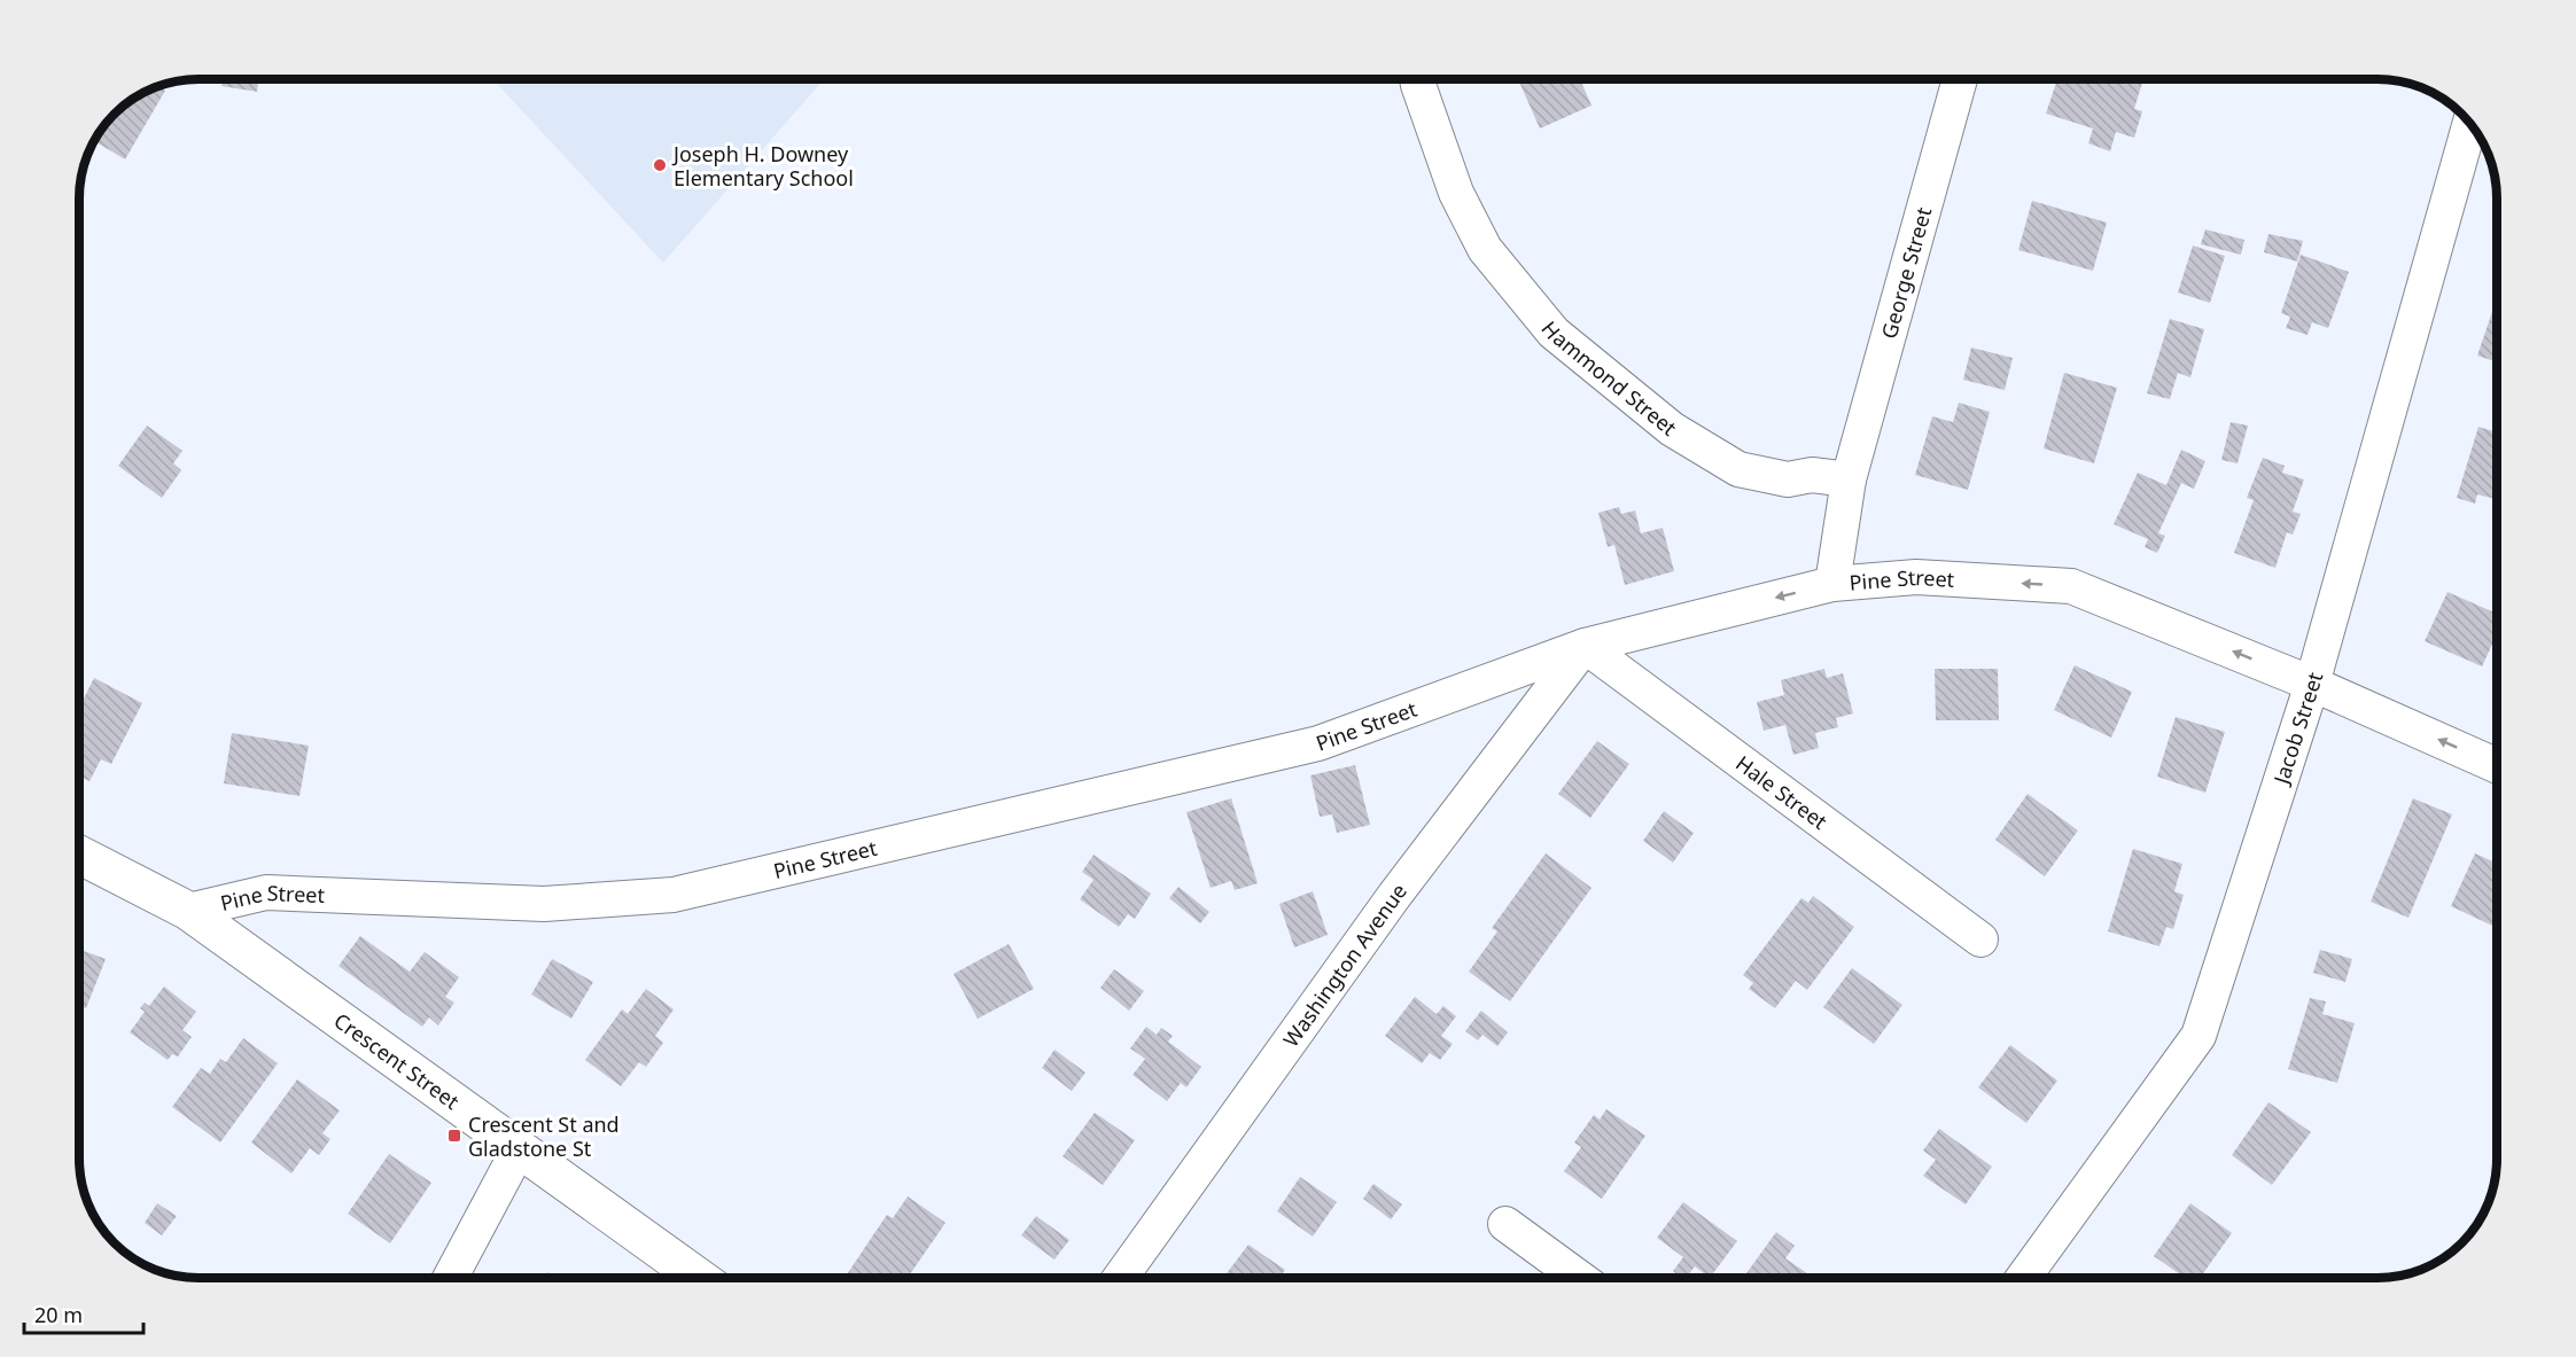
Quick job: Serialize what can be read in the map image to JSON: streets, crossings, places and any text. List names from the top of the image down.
{
  "streets": {
    "main road": ["Crescent Street"],
    "street": [
      "George Street",
      "Hammond Street",
      "Pine Street",
      "Jacob Street",
      "Hale Street",
      "Washington Avenue"
    ]
  },
  "crossings": [
    ["George Street", "Hammond Street"],
    ["Pine Street", "Jacob Street"],
    ["Pine Street", "Hale Street"],
    ["Pine Street", "Washington Avenue"],
    ["Pine Street", "Crescent Street"],
    ["Hale Street", "Washington Avenue"]
  ],
  "one_way": ["Pine Street"],
  "places": {
    "other": ["Joseph H. Downey Elementary School"],
    "transit": ["Crescent St and Gladstone St"]
  },
  "scale_bar": "20 m"
}
